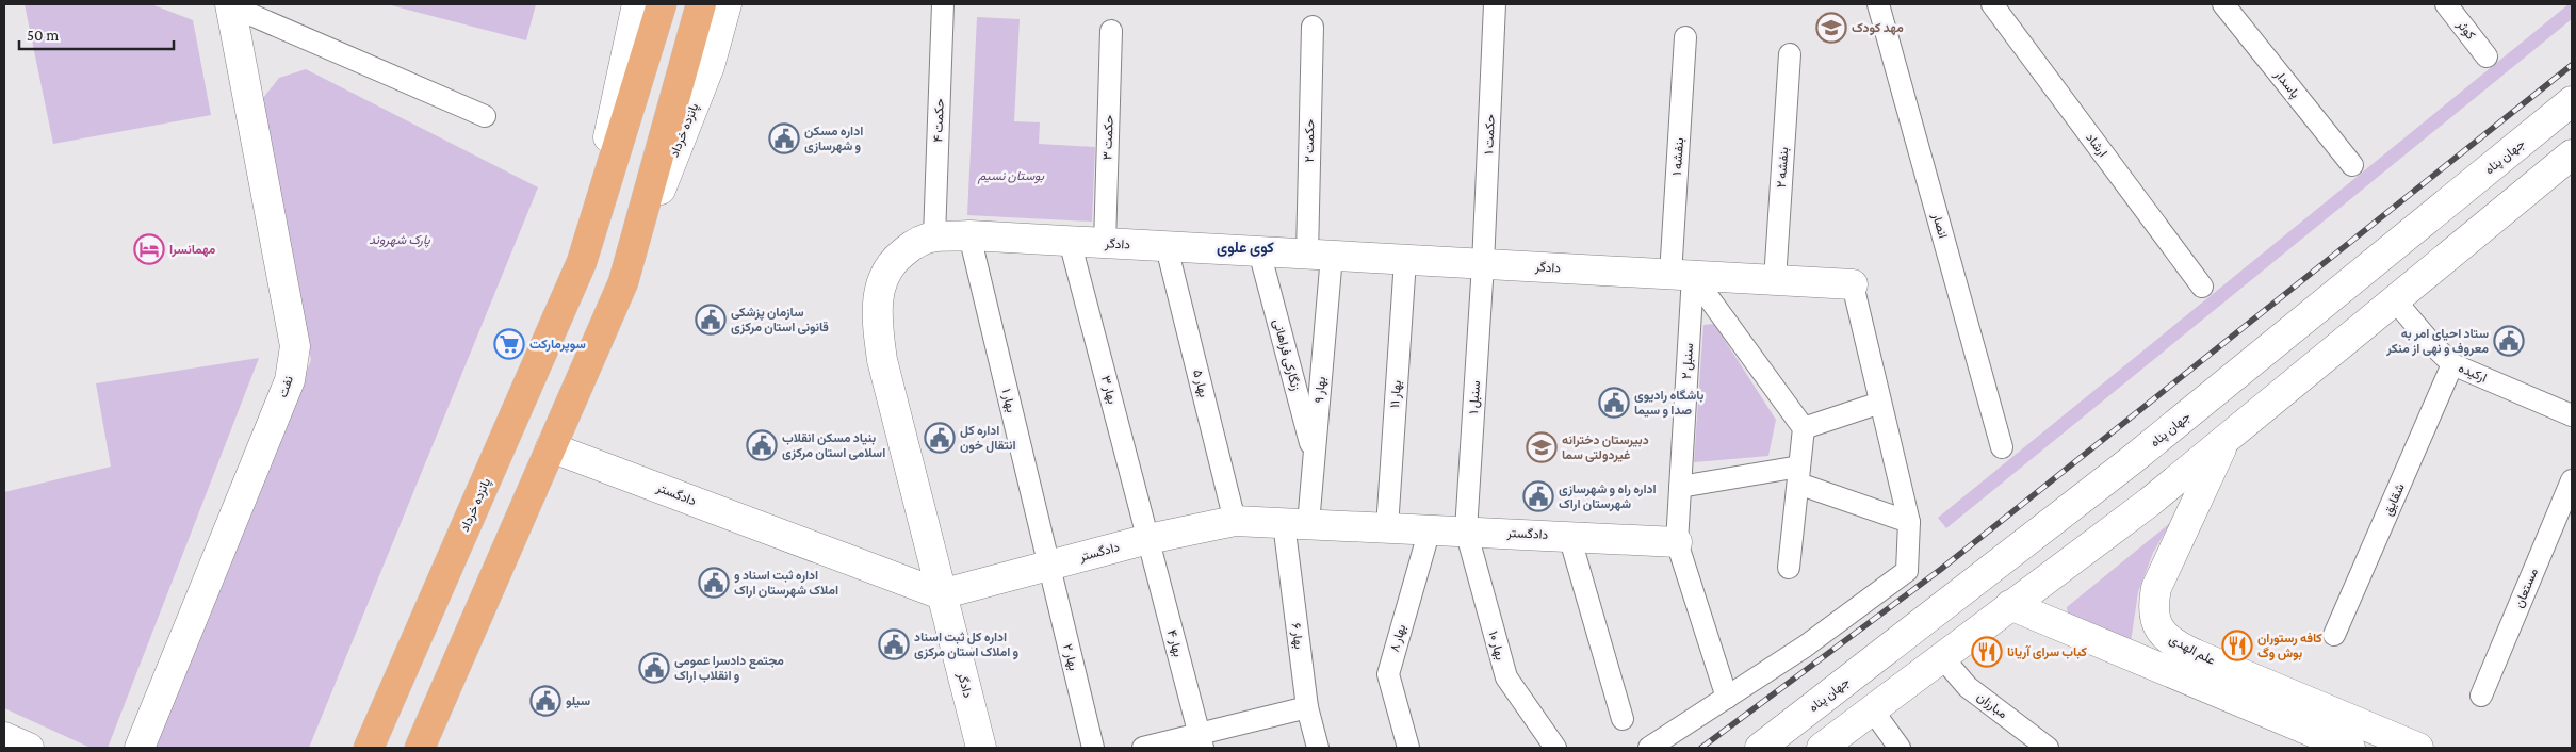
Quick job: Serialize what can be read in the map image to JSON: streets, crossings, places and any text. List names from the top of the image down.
{
  "streets": {
    "main road": ["پانزده خرداد"],
    "street": [
      "کوثر",
      "پاسدار",
      "حکمت ۴",
      "حکمت ۱",
      "حکمت ۳",
      "حکمت ۲",
      "ارشاد",
      "بنفشه ۱",
      "جهان پناه",
      "بنفشه ۲",
      "انصار",
      "دادگر",
      "زنگارکی فراهانی",
      "سنبل ۲",
      "ارکیده",
      "بهار ۵",
      "نفت",
      "بهار ۳",
      "بهار ۹",
      "بهار ۱۱",
      "سنبل ۱",
      "بهار ۱",
      "دادگستر",
      "شقایق",
      "مستعان",
      "بهار ۶",
      "بهار ۸",
      "بهار ۴",
      "بهار ۱۰",
      "علم الهدی",
      "بهار ۲",
      "مبارزان"
    ]
  },
  "crossings": [
    ["حکمت ۴", "دادگر"],
    ["پانزده خرداد", "دادگستر"],
    ["حکمت ۱", "دادگر"],
    ["حکمت ۱", "سنبل ۱"],
    ["حکمت ۳", "دادگر"],
    ["حکمت ۲", "دادگر"],
    ["حکمت ۲", "بهار ۹"],
    ["بنفشه ۱", "دادگر"],
    ["بنفشه ۱", "سنبل ۲"],
    ["بنفشه ۲", "دادگر"],
    ["دادگر", "زنگارکی فراهانی"],
    ["دادگر", "سنبل ۲"],
    ["دادگر", "بهار ۵"],
    ["دادگر", "بهار ۳"],
    ["دادگر", "بهار ۹"],
    ["دادگر", "بهار ۱۱"],
    ["دادگر", "سنبل ۱"],
    ["دادگر", "بهار ۱"],
    ["دادگر", "دادگستر"],
    ["زنگارکی فراهانی", "بهار ۹"],
    ["سنبل ۲", "دادگستر"],
    ["ارکیده", "شقایق"],
    ["بهار ۵", "دادگستر"],
    ["بهار ۳", "دادگستر"],
    ["بهار ۳", "بهار ۴"],
    ["بهار ۹", "دادگستر"],
    ["بهار ۹", "بهار ۶"],
    ["بهار ۱۱", "دادگستر"],
    ["سنبل ۱", "دادگستر"],
    ["سنبل ۱", "بهار ۱۰"],
    ["بهار ۱", "دادگستر"],
    ["بهار ۱", "بهار ۲"],
    ["دادگستر", "بهار ۶"],
    ["دادگستر", "بهار ۸"],
    ["دادگستر", "بهار ۴"],
    ["دادگستر", "بهار ۱۰"],
    ["دادگستر", "بهار ۲"]
  ],
  "districts": ["کوی علوی"],
  "parks": ["بوستان نسیم", "پارک شهروند"],
  "places": {
    "school or university": ["مهد کودک", "دبیرستان دخترانه غیردولتی سما"],
    "public building": [
      "اداره مسکن و شهرسازی",
      "سازمان پزشکی قانونی استان مرکزی",
      "ستاد احیای امر به معروف و نهی از منکر",
      "باشگاه رادیوی صدا و سیما",
      "اداره کل انتقال خون",
      "بنیاد مسکن انقلاب اسلامی استان مرکزی",
      "اداره راه و شهرسازی شهرستان اراک",
      "اداره ثبت اسناد و املاک شهرستان اراک",
      "اداره کل ثبت اسناد و املاک استان مرکزی",
      "مجتمع دادسرا عمومی و انقلاب اراک",
      "سیلو"
    ],
    "hotel": ["مهمانسرا"],
    "supermarket": ["سوپرمارکت"],
    "restaurant": ["کافه رستوران بوش وگ", "کباب سرای آریانا"]
  },
  "scale_bar": "50 m"
}
